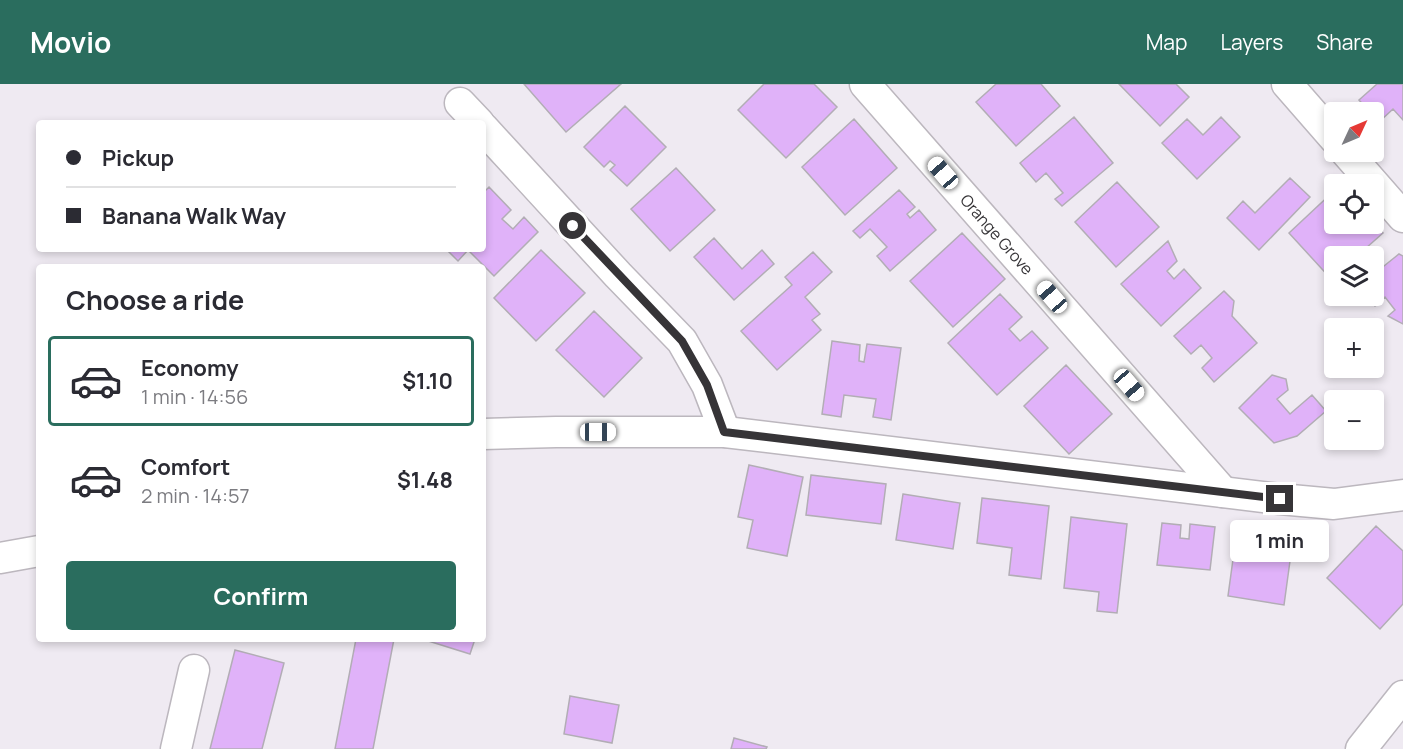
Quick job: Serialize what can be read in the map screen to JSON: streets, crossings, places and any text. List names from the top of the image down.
{
  "streets": {
    "street": ["Orange Grove"]
  },
  "north": "top right",
  "page": {
    "header": "Movio",
    "nav": ["Map", "Layers", "Share"],
    "map_buttons": ["+", "−"],
    "banner": ["Pickup", "Banana Walk Way"],
    "heading": "Choose a ride",
    "list": [
      {
        "name": "Economy",
        "note": "1 min · 14:56",
        "value": "$1.10"
      },
      {
        "name": "Comfort",
        "note": "2 min · 14:57",
        "value": "$1.48"
      }
    ],
    "bubble": "1 min",
    "buttons": "Confirm"
  }
}
